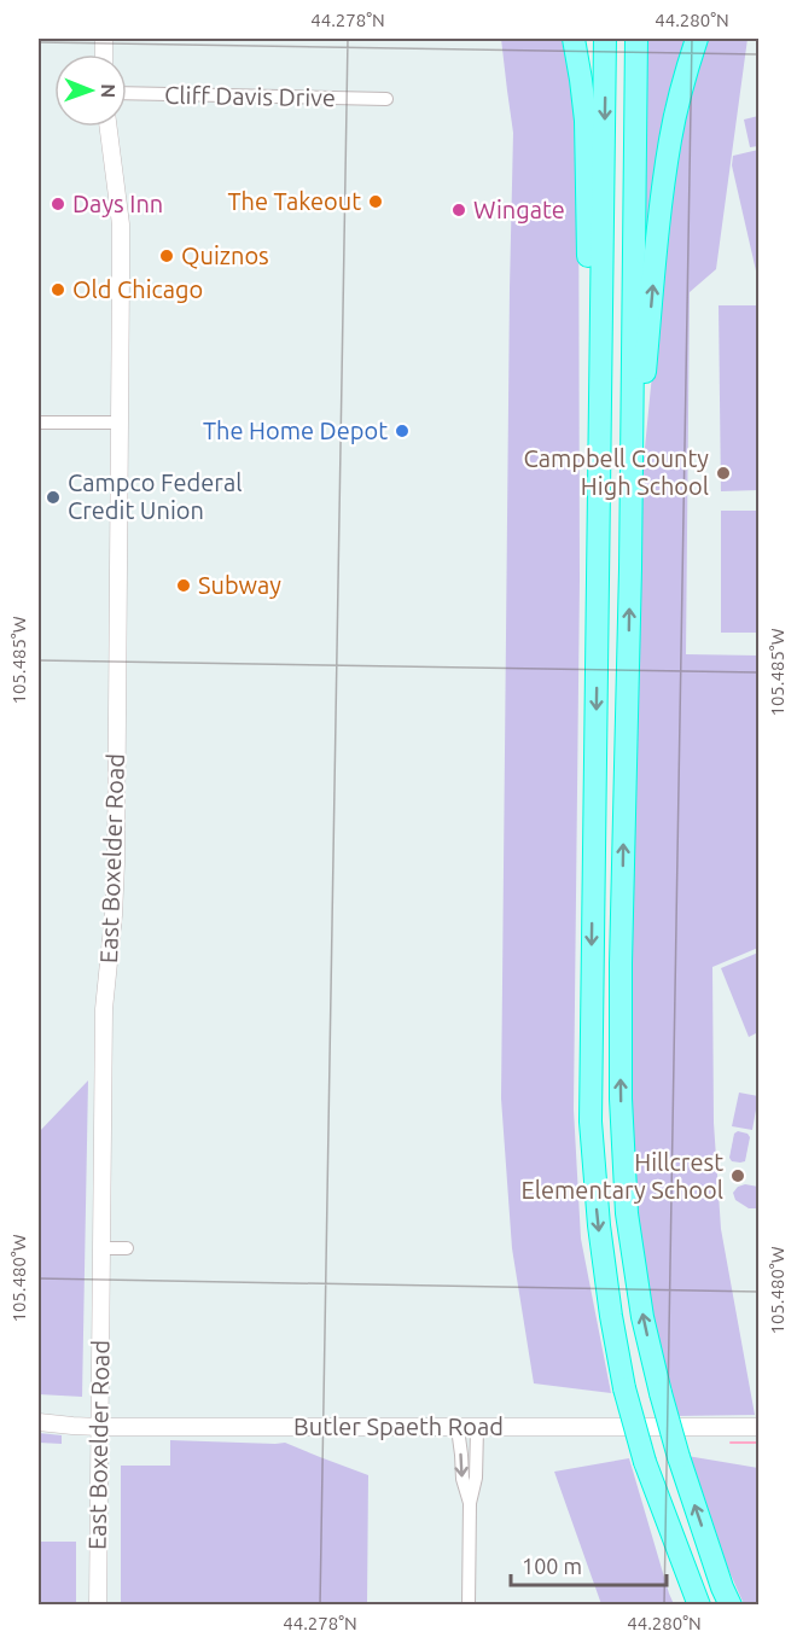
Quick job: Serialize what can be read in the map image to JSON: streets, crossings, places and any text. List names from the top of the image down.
{
  "streets": {
    "main road": ["East Boxelder Road", "Butler Spaeth Road"],
    "street": ["Cliff Davis Drive"]
  },
  "crossings": [
    ["East Boxelder Road", "Butler Spaeth Road"]
  ],
  "places": [
    "The Takeout",
    "Days Inn",
    "Wingate",
    "Quiznos",
    "Old Chicago",
    "The Home Depot",
    "Campbell County High School",
    "Campco Federal Credit Union",
    "Subway",
    "Hillcrest Elementary School"
  ],
  "scale_bar": "100 m",
  "north": "right",
  "coordinates": [
    "44.278°N",
    "44.280°N",
    "105.485°W",
    "105.480°W"
  ]
}
